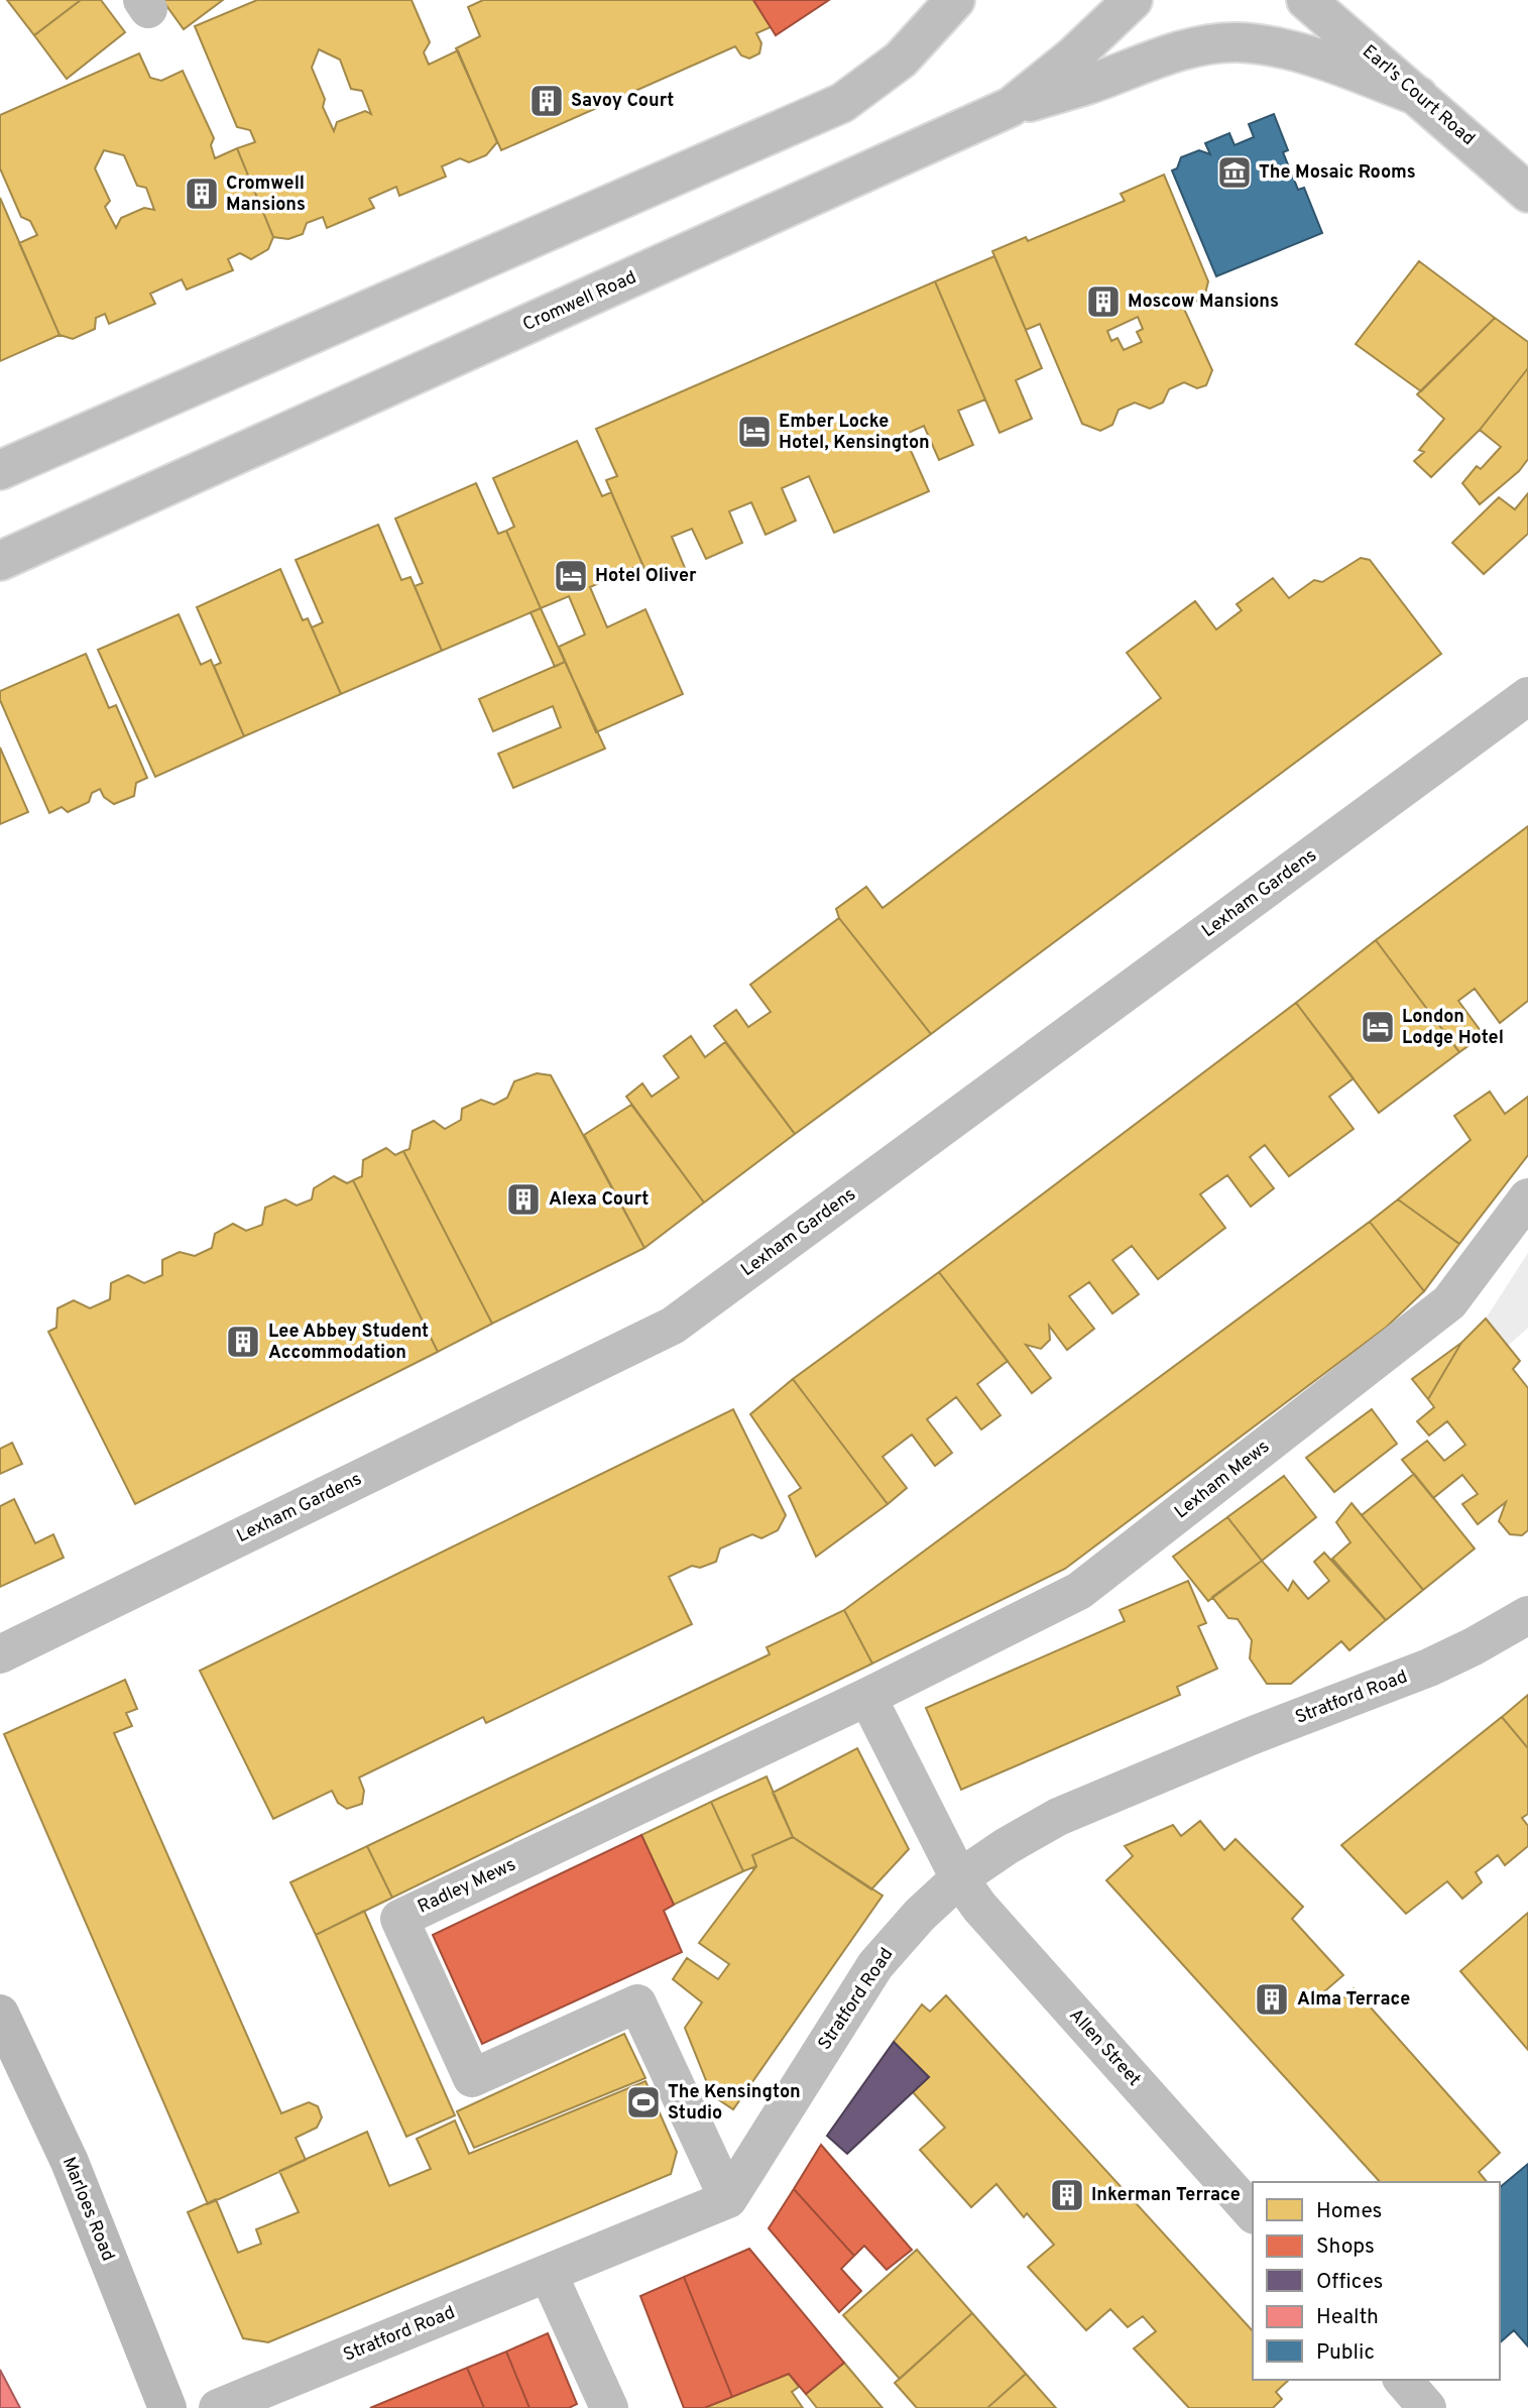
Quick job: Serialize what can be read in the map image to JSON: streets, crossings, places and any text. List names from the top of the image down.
{
  "streets": {
    "main road": [
      "Earl's Court Road",
      "Cromwell Road",
      "Lexham Gardens",
      "Lexham Mews",
      "Stratford Road",
      "Radley Mews",
      "Allen Street"
    ],
    "street": ["Marloes Road"]
  },
  "crossings": [
    ["Lexham Mews", "Radley Mews"],
    ["Stratford Road", "Radley Mews"],
    ["Stratford Road", "Allen Street"]
  ],
  "places": {
    "building": [
      "Savoy Court",
      "Cromwell Mansions",
      "Moscow Mansions",
      "Alexa Court",
      "Lee Abbey Student Accommodation",
      "Alma Terrace",
      "Inkerman Terrace"
    ],
    "museum": ["The Mosaic Rooms"],
    "hotel": ["Ember Locke Hotel, Kensington", "Hotel Oliver", "London Lodge Hotel"],
    "sports": ["The Kensington Studio"]
  },
  "legend": [
    "Homes",
    "Shops",
    "Offices",
    "Health",
    "Public"
  ]
}
